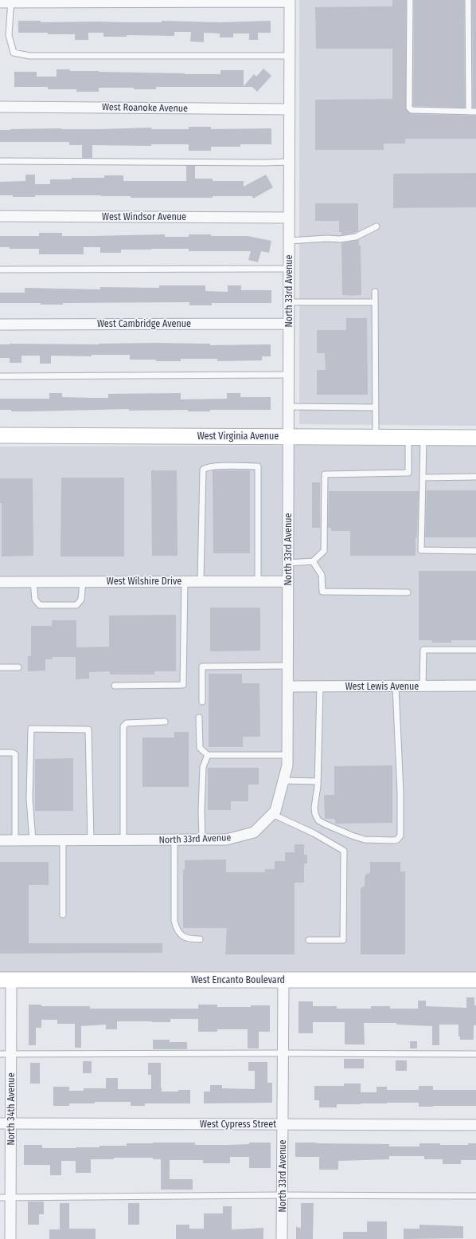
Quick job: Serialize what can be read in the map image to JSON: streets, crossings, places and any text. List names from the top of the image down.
{
  "streets": {
    "street": [
      "West Roanoke Avenue",
      "West Windsor Avenue",
      "North 33rd Avenue",
      "West Cambridge Avenue",
      "West Virginia Avenue",
      "West Wilshire Drive",
      "West Lewis Avenue",
      "West Encanto Boulevard",
      "North 34th Avenue",
      "West Cypress Street"
    ]
  },
  "crossings": [
    ["West Roanoke Avenue", "North 33rd Avenue"],
    ["West Windsor Avenue", "North 33rd Avenue"],
    ["North 33rd Avenue", "West Cambridge Avenue"],
    ["North 33rd Avenue", "West Virginia Avenue"],
    ["North 33rd Avenue", "West Wilshire Drive"],
    ["North 33rd Avenue", "West Lewis Avenue"],
    ["North 33rd Avenue", "West Encanto Boulevard"],
    ["North 33rd Avenue", "West Cypress Street"],
    ["West Encanto Boulevard", "North 34th Avenue"],
    ["North 34th Avenue", "West Cypress Street"]
  ]
}
